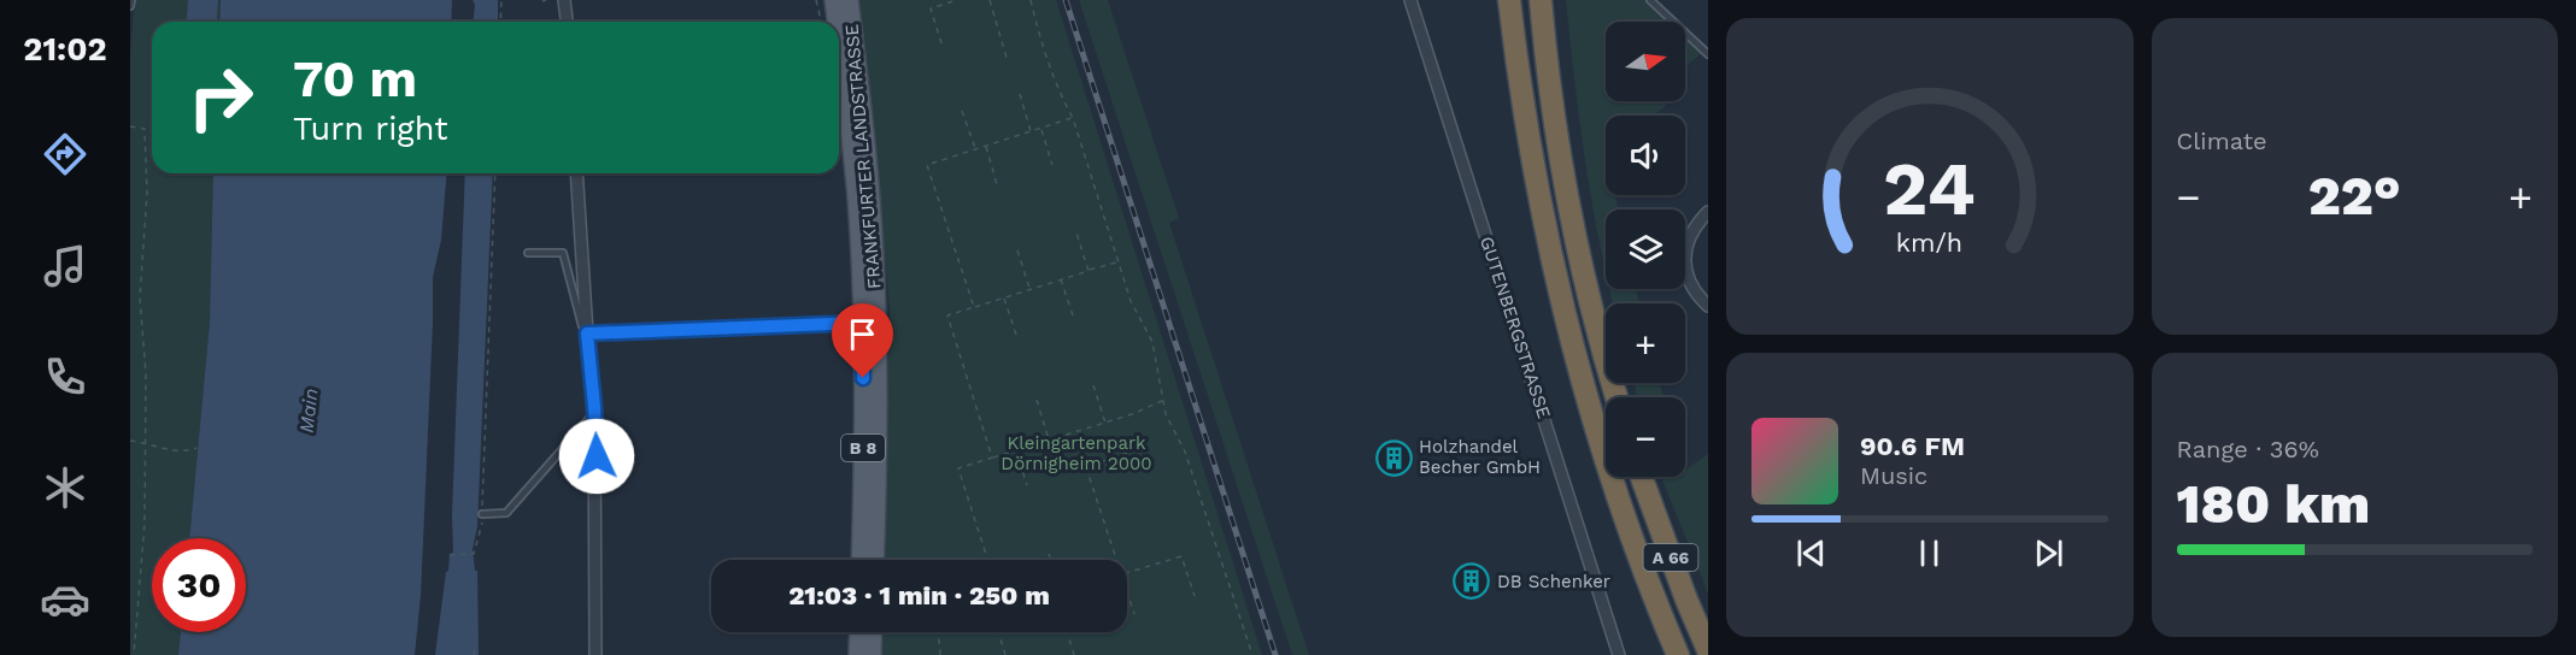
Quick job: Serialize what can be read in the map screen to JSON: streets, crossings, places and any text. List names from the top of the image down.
{
  "streets": {
    "highway": ["A 66"],
    "main road": ["FRANKFURTER LANDSTRASSE", "B 8"],
    "street": ["GUTENBERGSTRASSE"]
  },
  "water": ["Main"],
  "parks": ["Kleingartenpark Dörnigheim 2000"],
  "places": {
    "building": ["Holzhandel Becher GmbH", "DB Schenker"]
  },
  "north": "right",
  "page": {
    "tabs": "21:02",
    "tile": [
      "Climate",
      ["Range · 36%", "180 km"]
    ],
    "map_buttons": ["+", "−"],
    "turn": ["70 m", "Turn right"],
    "heat": ["−", "22°", "+"],
    "song": ["90.6 FM", "Music"],
    "limit": "30",
    "trip": "21:03 · 1 min · 250 m",
    "gauge": ["24", "km/h"]
  }
}
